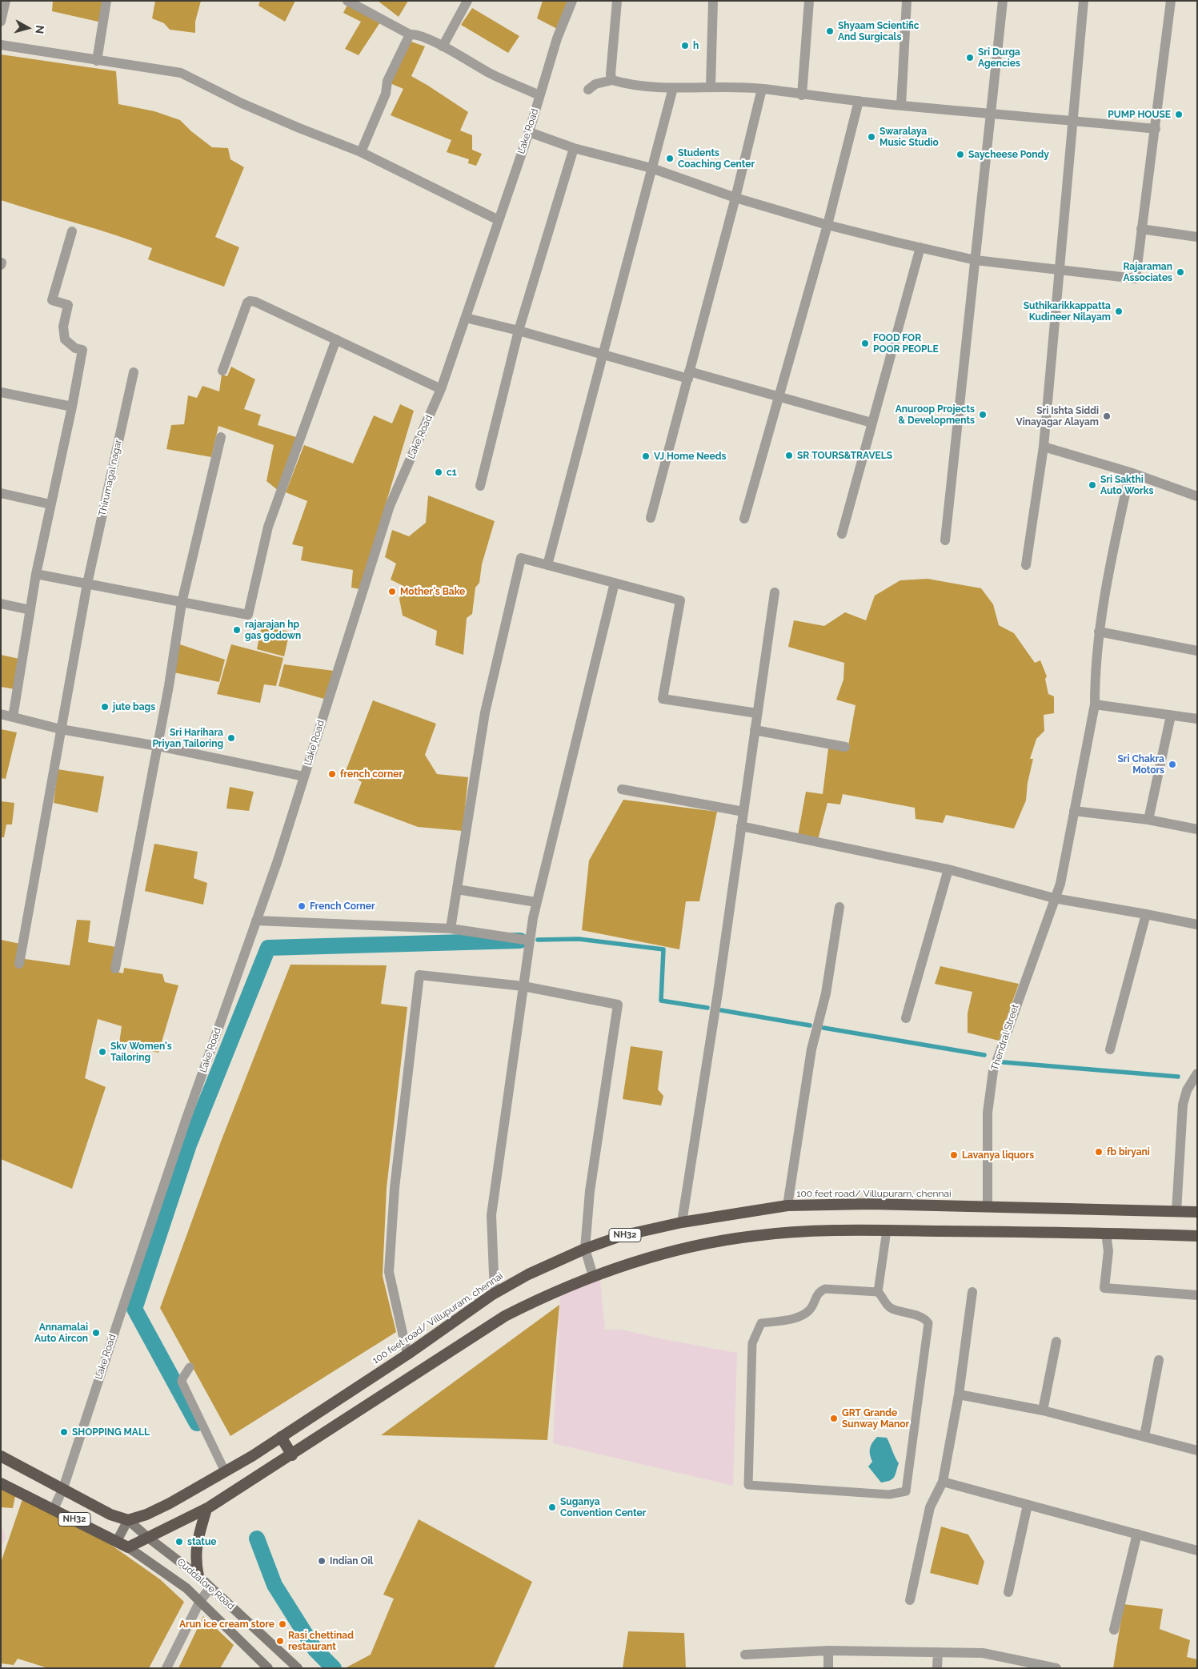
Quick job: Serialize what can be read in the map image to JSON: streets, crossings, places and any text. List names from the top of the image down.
{
  "streets": {
    "highway": ["100 feet road/ Villupuram, chennai", "NH32"],
    "main road": ["Cuddalore Road"],
    "street": ["Lake Road", "Thirumagal nagar", "Thendral Street"]
  },
  "crossings": [
    ["Lake Road", "NH32"],
    ["Thendral Street", "100 feet road/ Villupuram, chennai"],
    ["100 feet road/ Villupuram, chennai", "NH32"],
    ["100 feet road/ Villupuram, chennai", "Cuddalore Road"],
    ["NH32", "Cuddalore Road"]
  ],
  "places": [
    "Shyaam Scientific And Surgicals",
    "h",
    "Sri Durga Agencies",
    "PUMP HOUSE",
    "Swaralaya Music Studio",
    "Saycheese Pondy",
    "Students Coaching Center",
    "Rajaraman Associates",
    "Suthikarikkappatta Kudineer Nilayam",
    "FOOD FOR POOR PEOPLE",
    "Anuroop Projects & Developments",
    "Sri Ishta Siddi Vinayagar Alayam",
    "SR TOURS&TRAVELS",
    "VJ Home Needs",
    "c1",
    "Sri Sakthi Auto Works",
    "Mother's Bake",
    "rajarajan hp gas godown",
    "jute bags",
    "Sri Harihara Priyan Tailoring",
    "Sri Chakra Motors",
    "french corner",
    "French Corner",
    "Skv Women's Tailoring",
    "fb biryani",
    "Lavanya liquors",
    "Annamalai Auto Aircon",
    "GRT Grande Sunway Manor",
    "SHOPPING MALL",
    "Suganya Convention Center",
    "statue",
    "Indian Oil",
    "Arun ice cream store",
    "Rasi chettinad restaurant"
  ],
  "north": "right"
}
